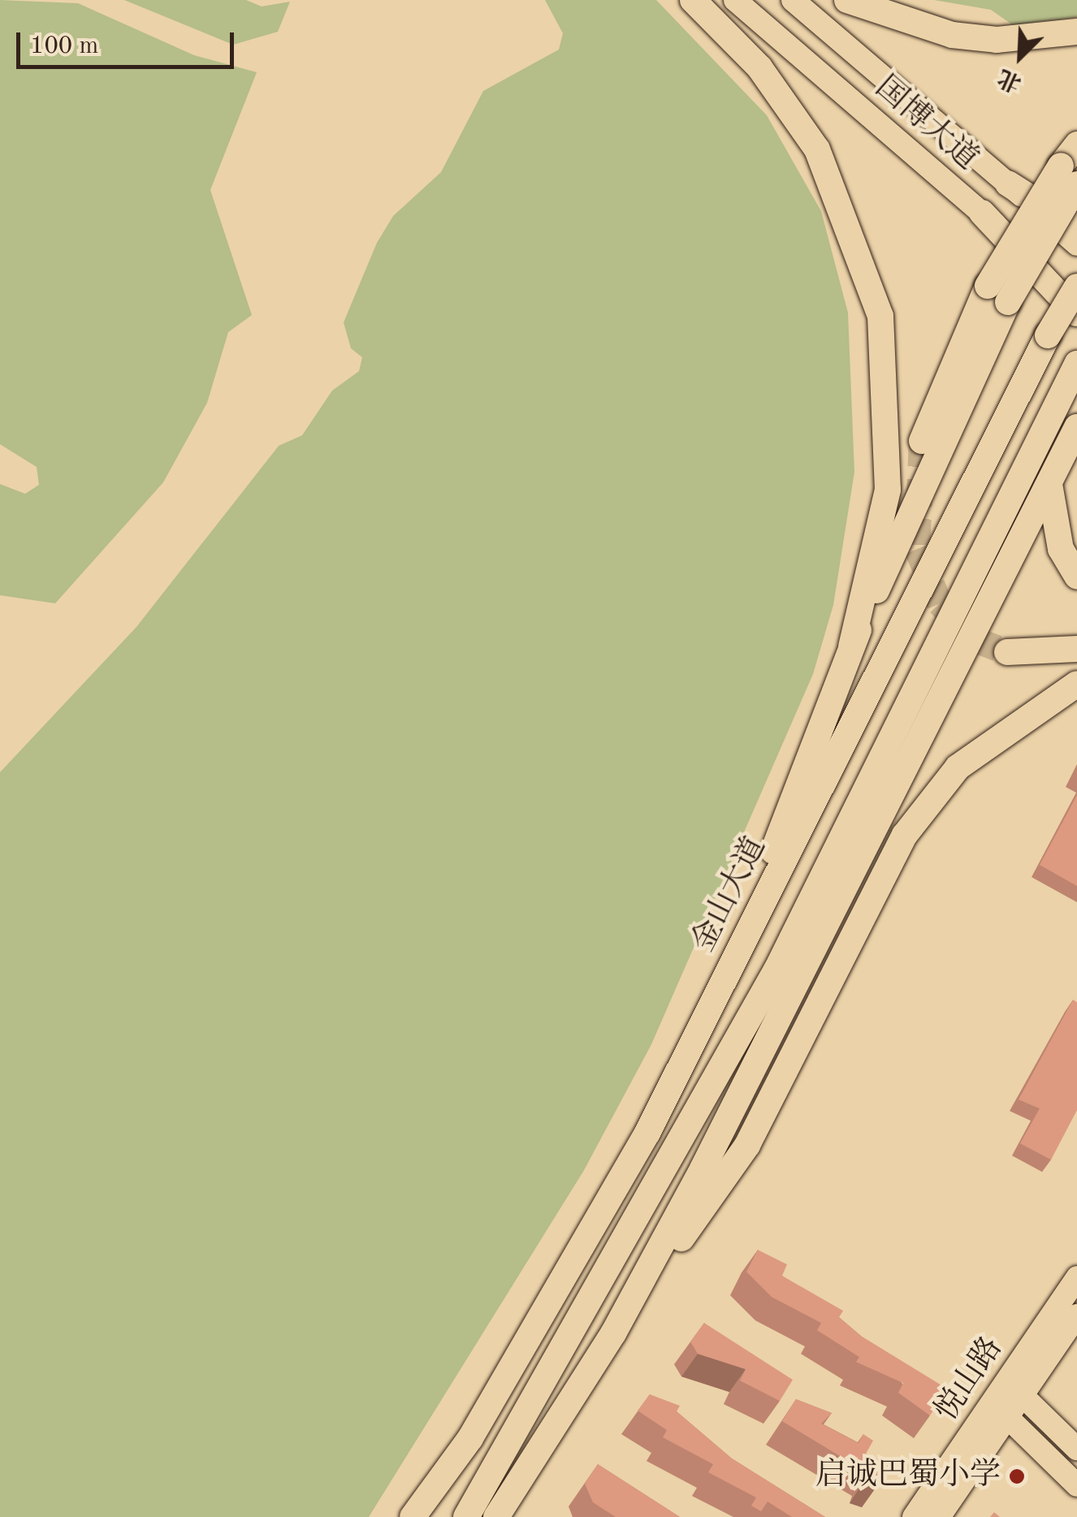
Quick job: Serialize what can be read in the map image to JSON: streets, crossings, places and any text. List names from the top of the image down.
{
  "streets": {
    "highway": ["金山大道"],
    "main road": ["国博大道", "悦山路"]
  },
  "places": ["启诚巴蜀小学"],
  "scale_bar": "100 m",
  "north": "bottom left"
}
